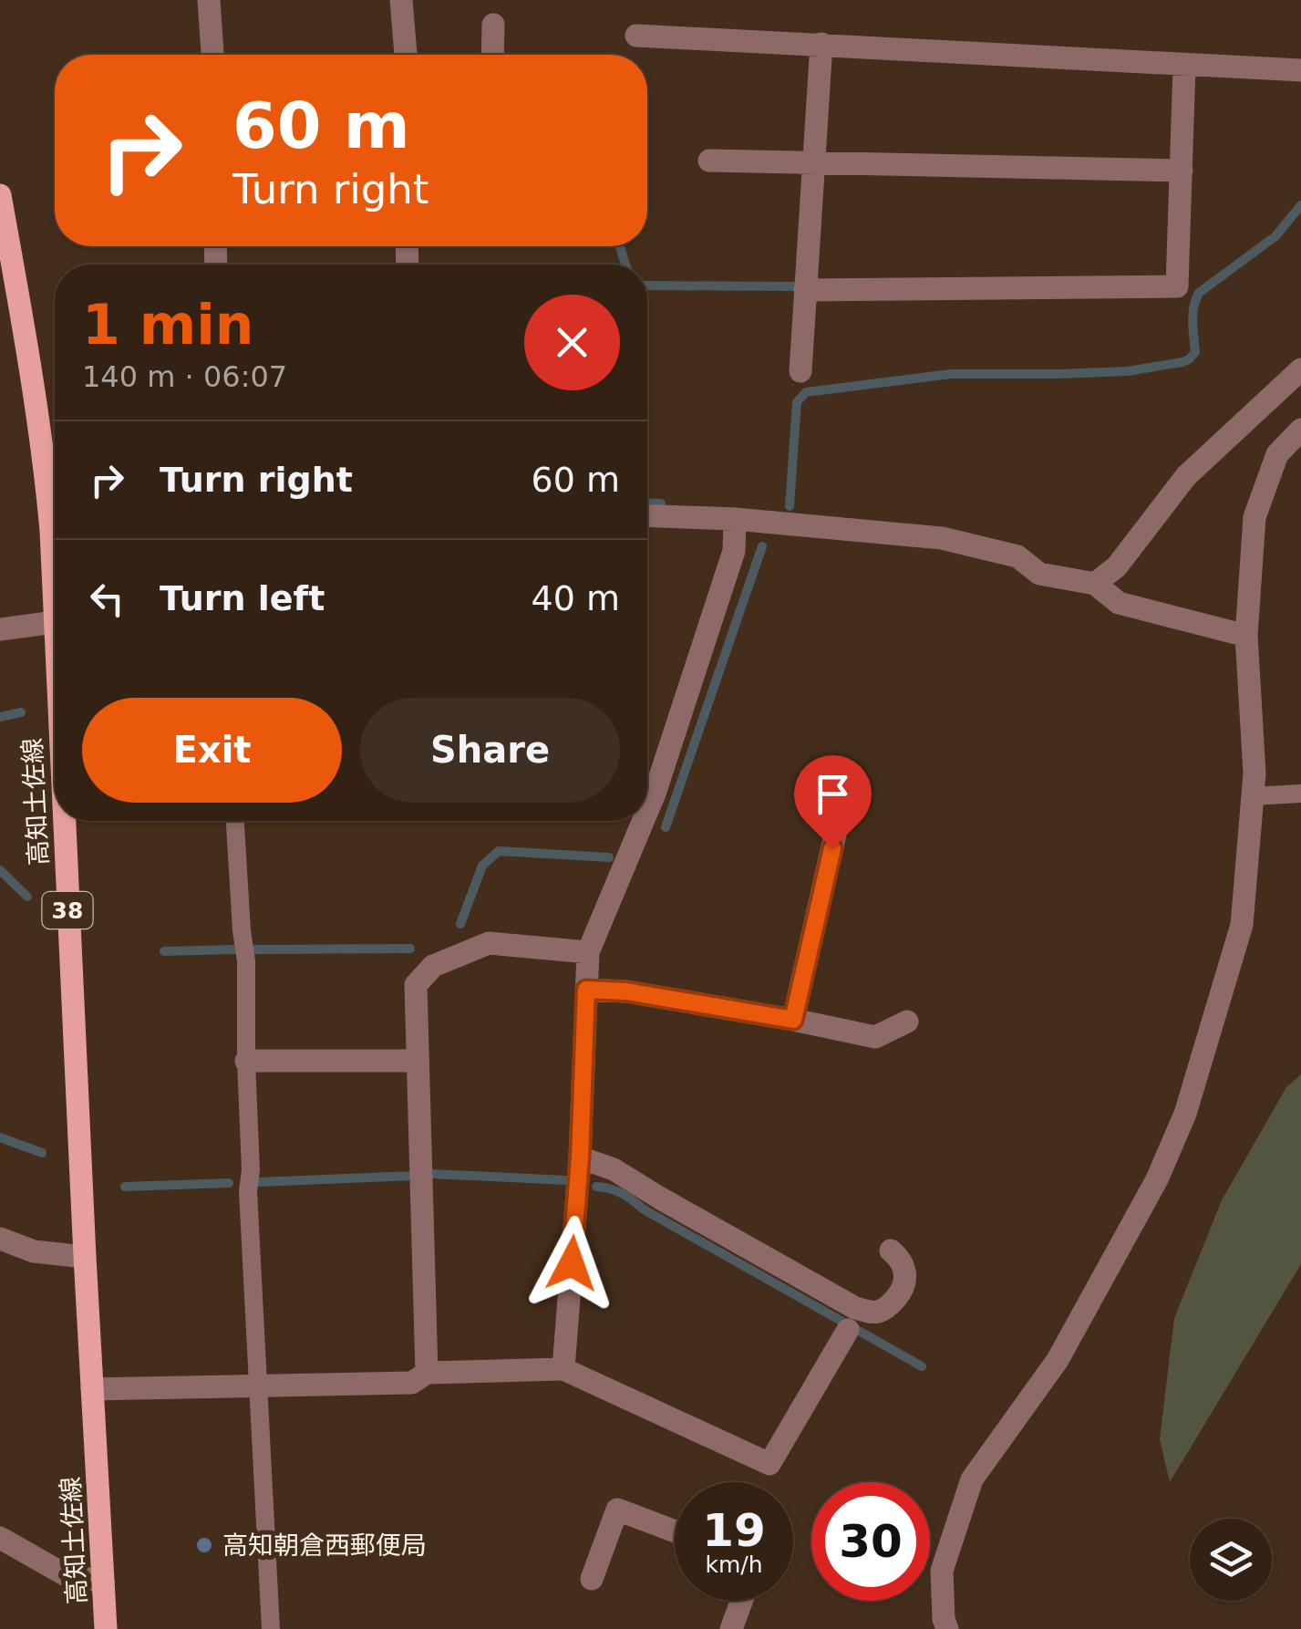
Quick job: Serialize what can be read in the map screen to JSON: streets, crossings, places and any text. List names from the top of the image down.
{
  "streets": {
    "main road": ["高知土佐線", "38"]
  },
  "places": ["高知朝倉西郵便局"],
  "page": {
    "turn": ["60 m", "Turn right"],
    "heading": ["1 min", "140 m · 06:07"],
    "list": [
      {
        "name": "Turn right",
        "value": "60 m"
      },
      {
        "name": "Turn left",
        "value": "40 m"
      }
    ],
    "buttons": ["Exit", "Share"],
    "speed": "19 km/h",
    "limit": "30"
  }
}
